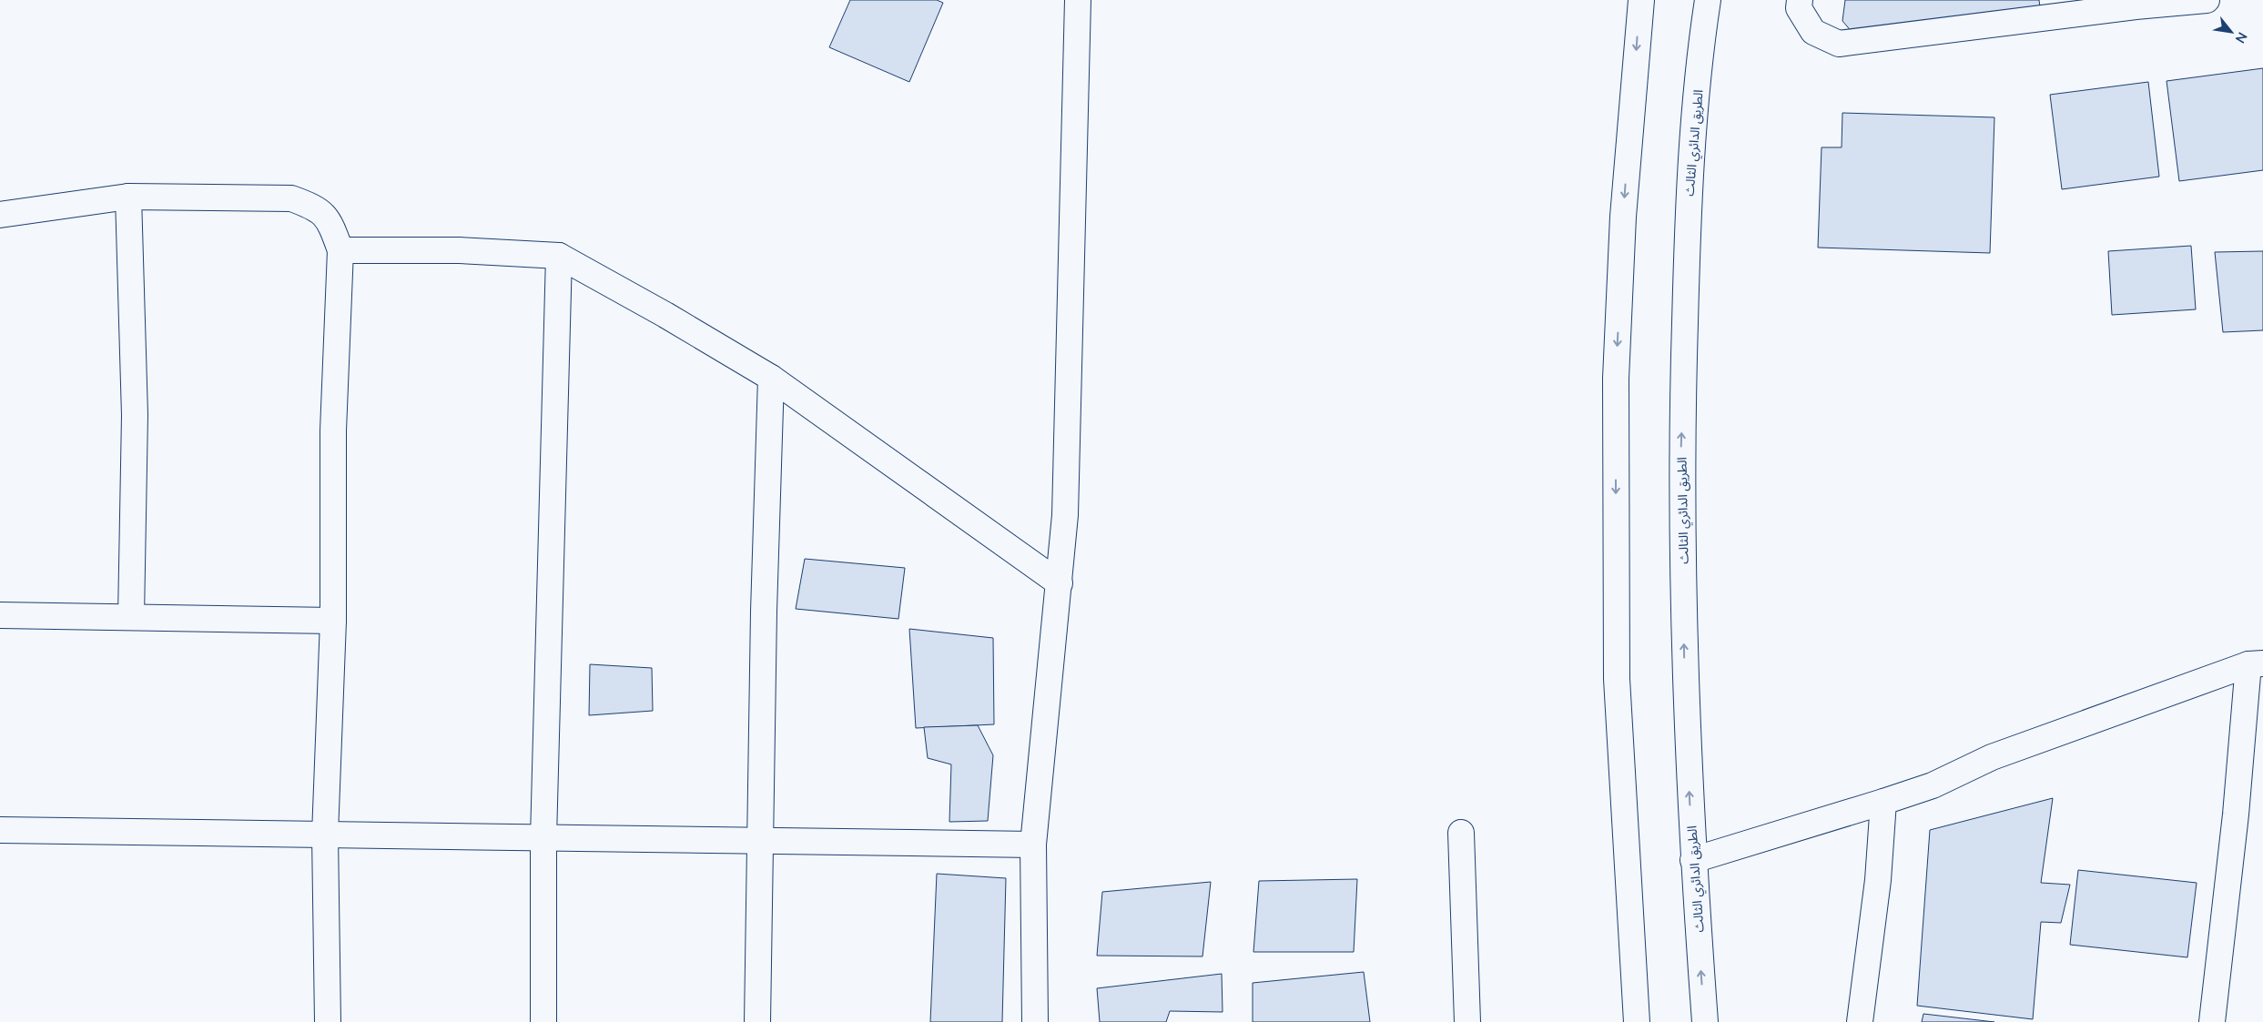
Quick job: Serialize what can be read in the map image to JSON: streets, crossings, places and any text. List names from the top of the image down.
{
  "streets": {
    "main road": ["الطريق الدائري الثالث"]
  },
  "north": "bottom right"
}
